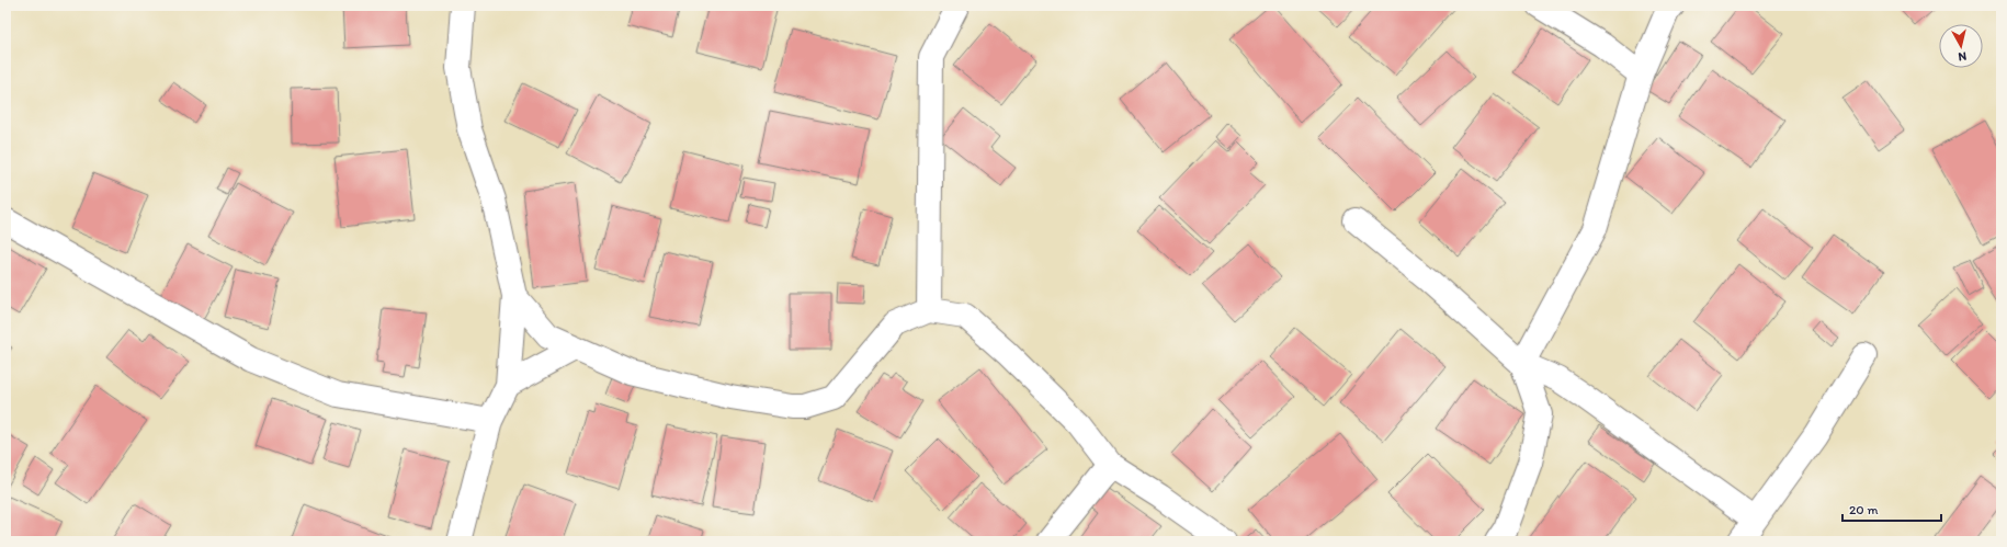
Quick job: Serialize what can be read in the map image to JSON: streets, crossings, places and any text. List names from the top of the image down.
{
  "scale_bar": "20 m",
  "north": "bottom"
}
